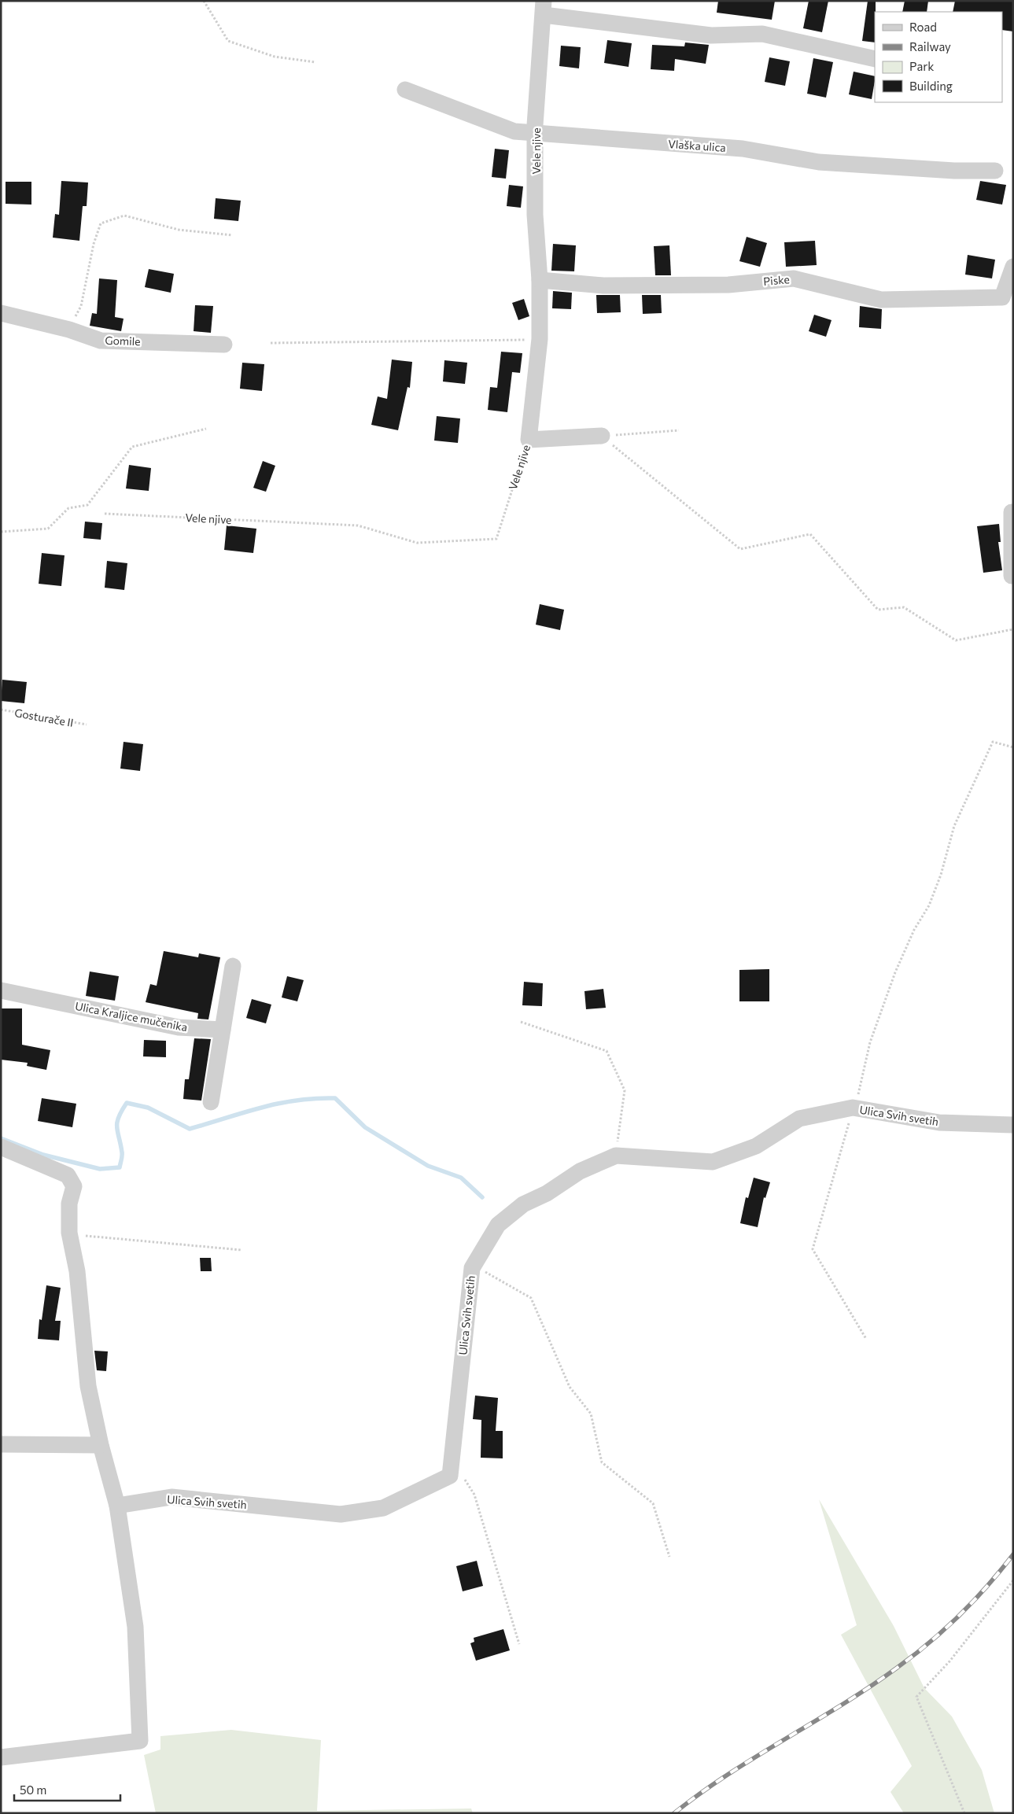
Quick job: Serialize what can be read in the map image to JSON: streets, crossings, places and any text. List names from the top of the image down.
{
  "streets": {
    "street": [
      "Vlaška ulica",
      "Vele njive",
      "Piske",
      "Gomile",
      "Ulica Kraljice mučenika",
      "Ulica Svih svetih"
    ],
    "path": ["Gosturače II"]
  },
  "crossings": [
    ["Vlaška ulica", "Vele njive"],
    ["Vele njive", "Piske"]
  ],
  "legend": [
    "Road",
    "Railway",
    "Park",
    "Building"
  ],
  "scale_bar": "50 m"
}
